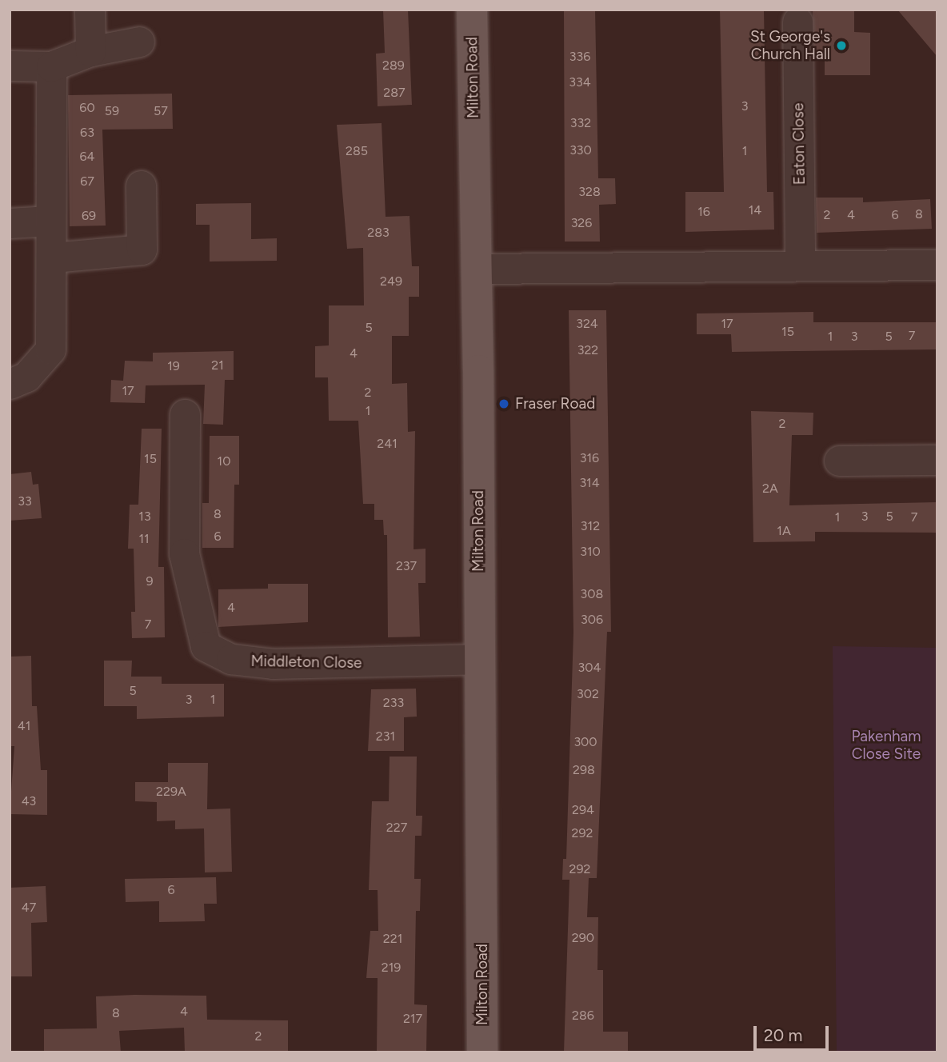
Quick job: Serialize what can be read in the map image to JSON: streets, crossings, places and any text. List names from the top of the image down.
{
  "streets": {
    "main road": ["Milton Road"],
    "street": ["Eaton Close", "Middleton Close"]
  },
  "crossings": [
    ["Milton Road", "Middleton Close"]
  ],
  "parks": ["Pakenham Close Site"],
  "places": ["St George's Church Hall", "Fraser Road"],
  "house_numbers": [
    "336",
    "289",
    "334",
    "287",
    "3",
    "60",
    "59",
    "57",
    "332",
    "63",
    "330",
    "285",
    "1",
    "64",
    "67",
    "328",
    "14",
    "16",
    "8",
    "2",
    "4",
    "6",
    "69",
    "326",
    "283",
    "249",
    "324",
    "17",
    "5",
    "15",
    "7",
    "1",
    "3",
    "5",
    "322",
    "4",
    "21",
    "19",
    "17",
    "2",
    "1",
    "2",
    "241",
    "316",
    "15",
    "10",
    "314",
    "2A",
    "33",
    "8",
    "13",
    "3",
    "5",
    "1",
    "7",
    "312",
    "1A",
    "6",
    "11",
    "310",
    "237",
    "9",
    "308",
    "4",
    "306",
    "7",
    "304",
    "5",
    "302",
    "3",
    "1",
    "233",
    "41",
    "231",
    "300",
    "298",
    "229A",
    "43",
    "294",
    "227",
    "292",
    "292",
    "6",
    "47",
    "290",
    "221",
    "219",
    "4",
    "8",
    "286",
    "217",
    "2"
  ],
  "scale_bar": "20 m"
}
